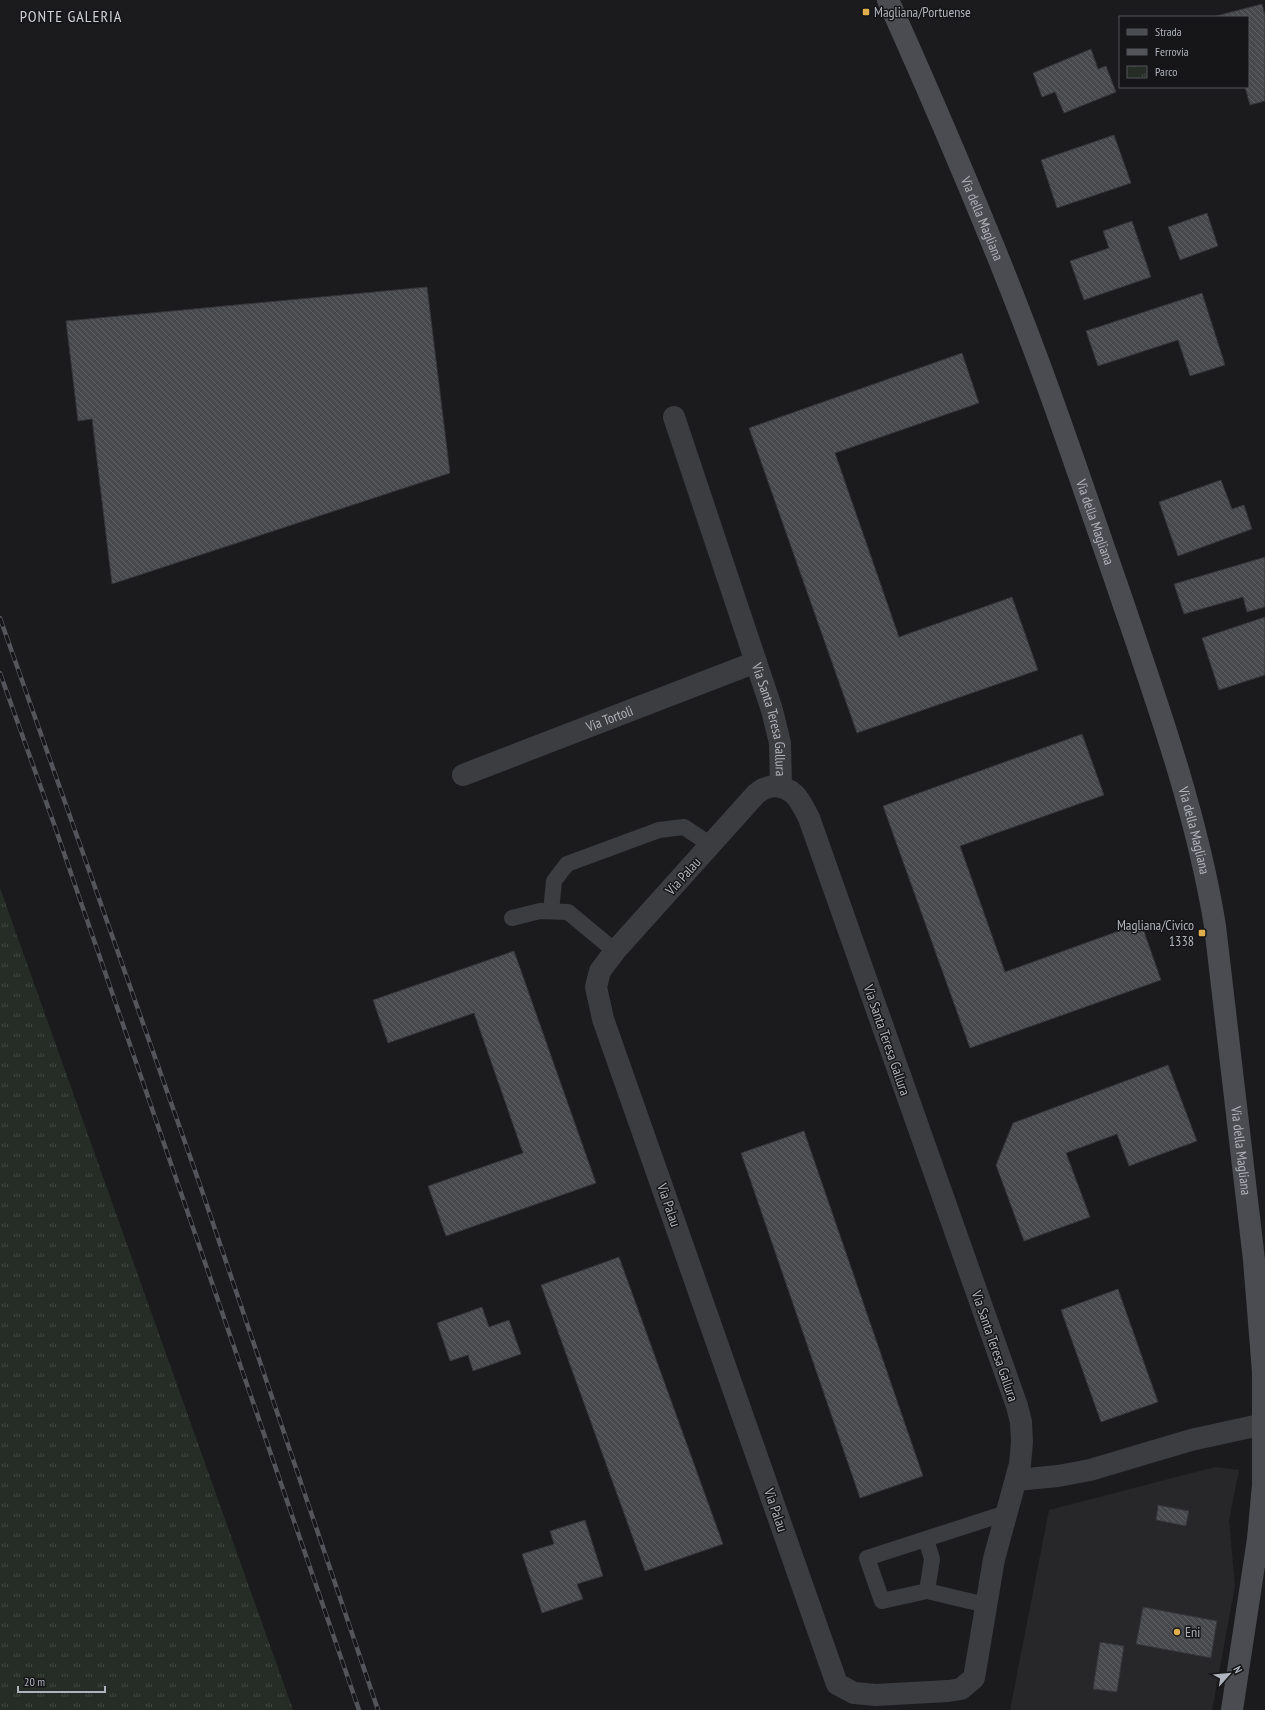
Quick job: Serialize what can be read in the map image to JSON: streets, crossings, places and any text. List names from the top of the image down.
{
  "streets": {
    "main road": ["Via della Magliana"],
    "street": ["Via Tortolì", "Via Santa Teresa Gallura", "Via Palau"]
  },
  "crossings": [
    ["Via Tortolì", "Via Santa Teresa Gallura"],
    ["Via Santa Teresa Gallura", "Via Palau"]
  ],
  "districts": ["PONTE GALERIA"],
  "places": {
    "transit": ["Magliana/Portuense", "Magliana/Civico 1338"],
    "other": ["Eni"]
  },
  "legend": ["Strada", "Ferrovia", "Parco"],
  "scale_bar": "20 m",
  "north": "top right"
}
